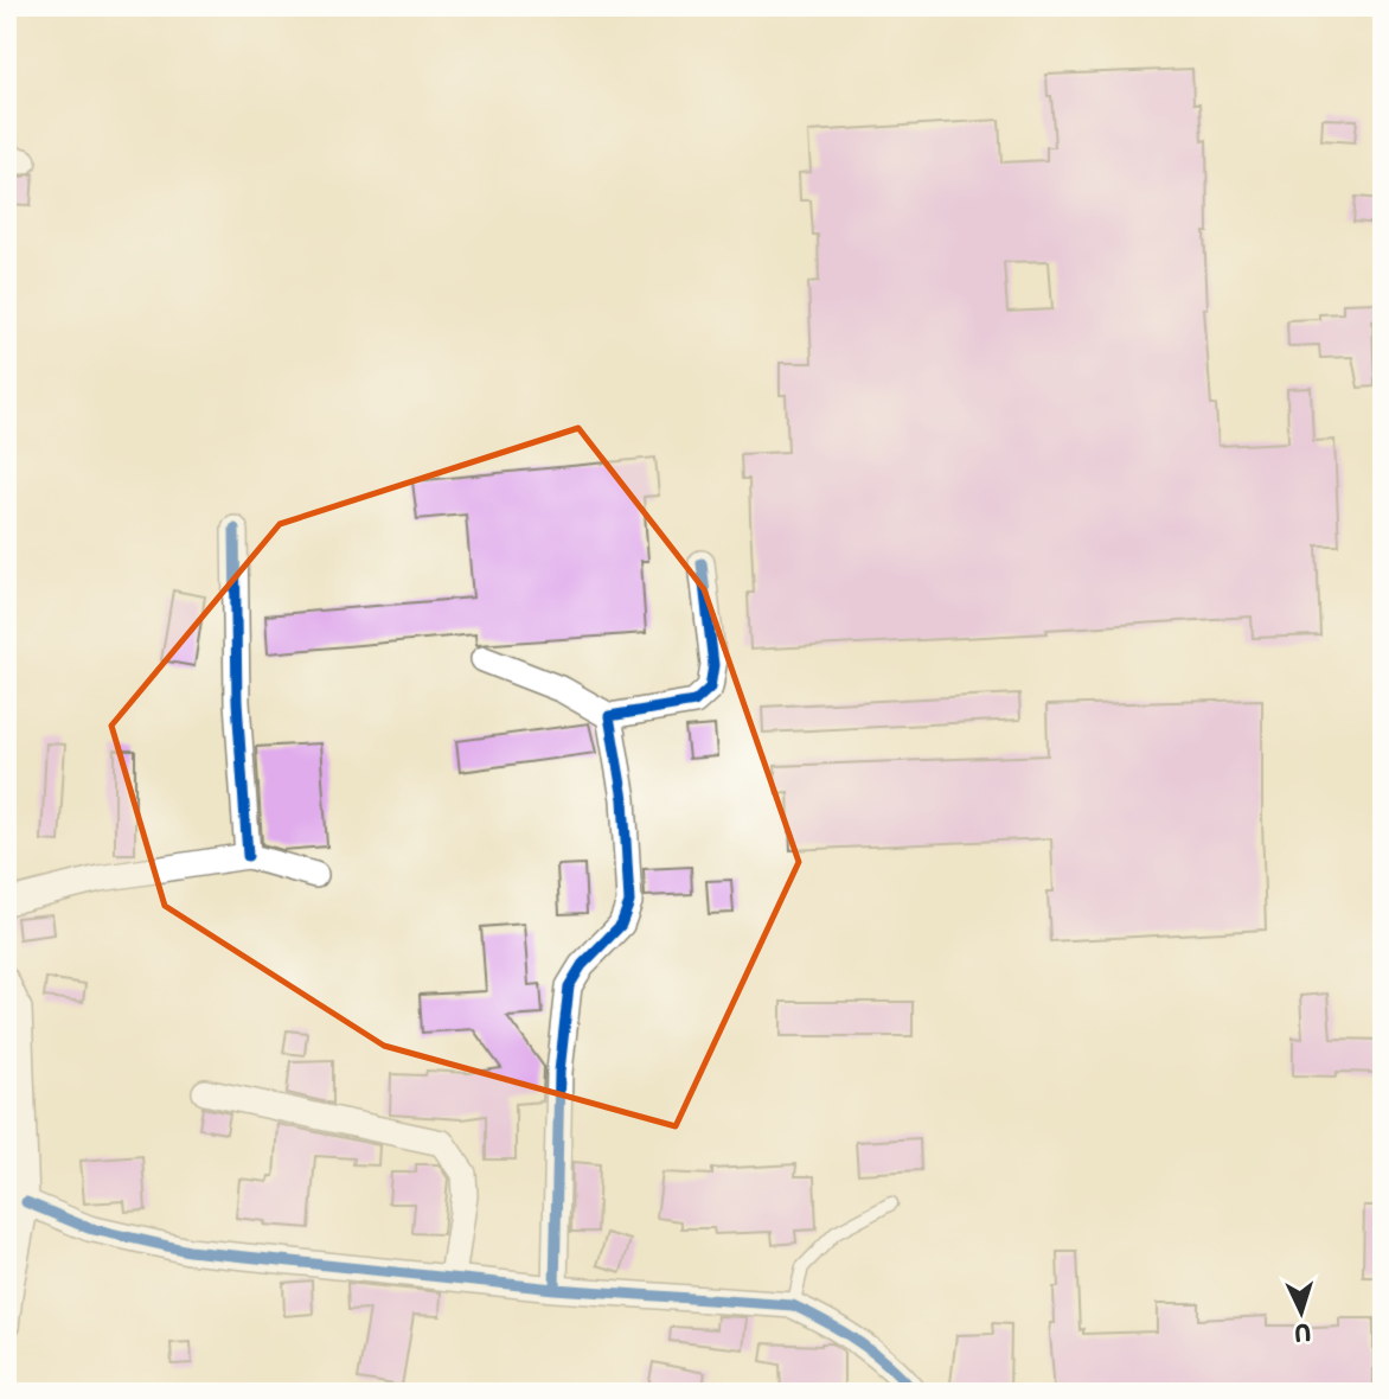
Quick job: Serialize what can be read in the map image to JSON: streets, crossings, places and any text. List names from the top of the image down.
{
  "north": "bottom"
}
